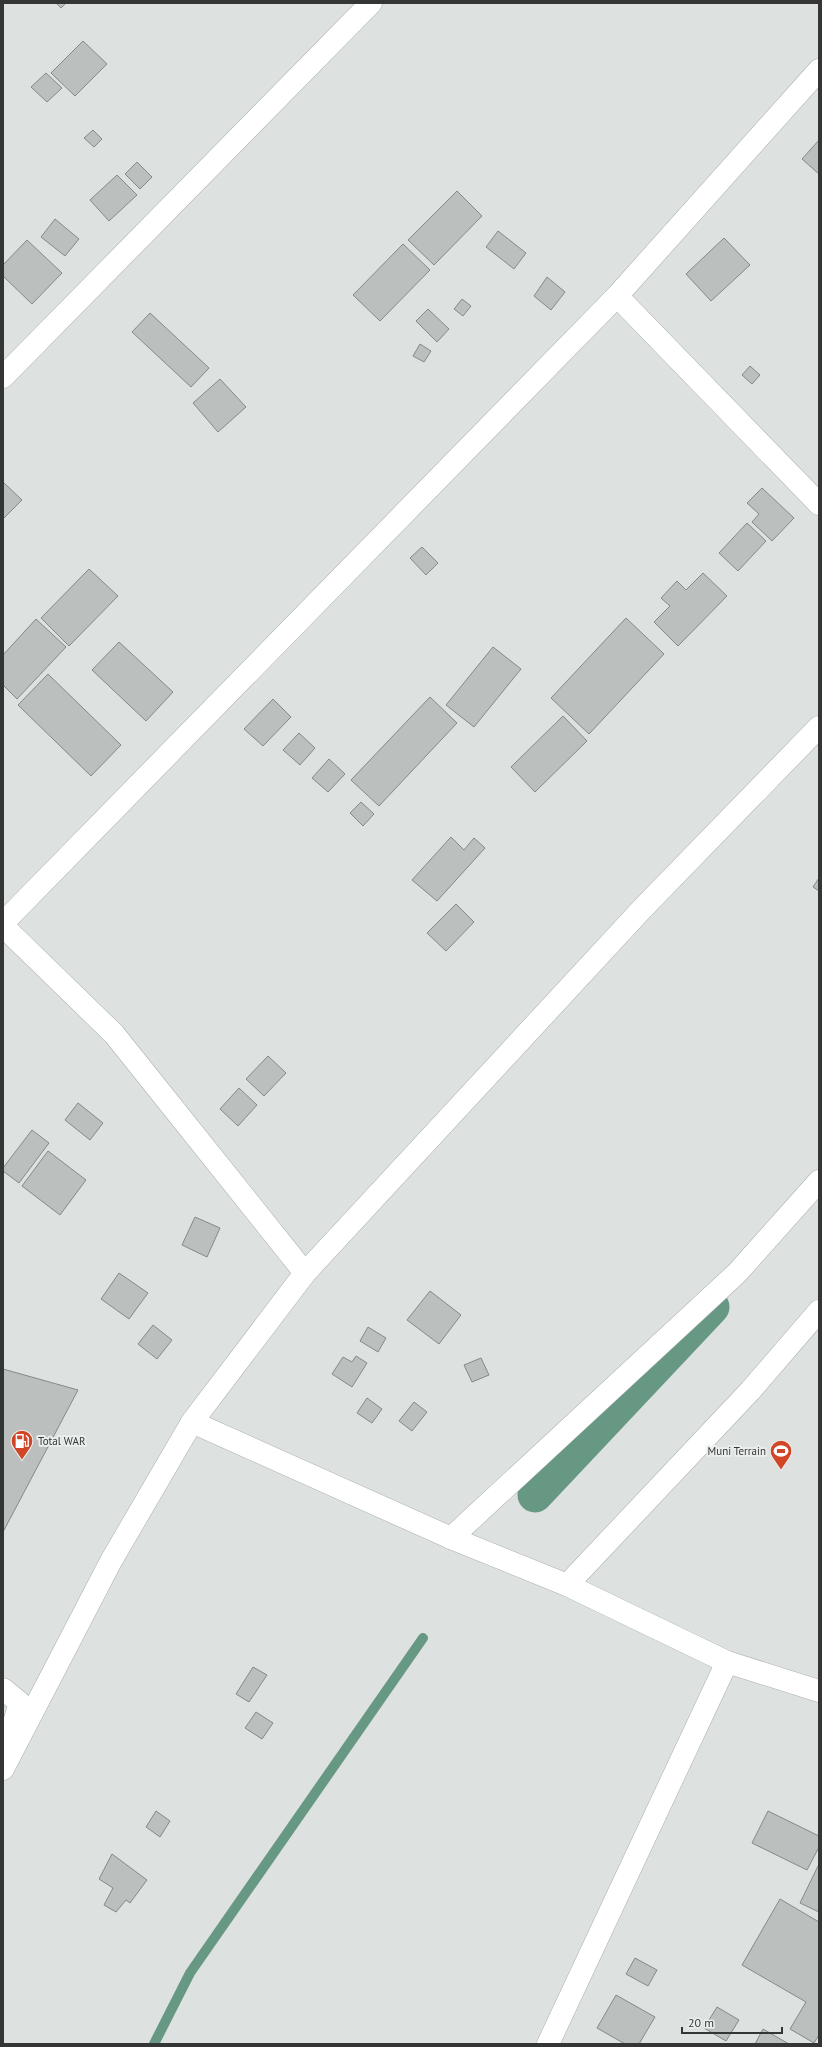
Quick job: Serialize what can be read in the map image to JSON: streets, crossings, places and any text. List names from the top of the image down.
{
  "places": {
    "fuel station": ["Total WAR"],
    "sports": ["Muni Terrain"]
  },
  "scale_bar": "20 m"
}
